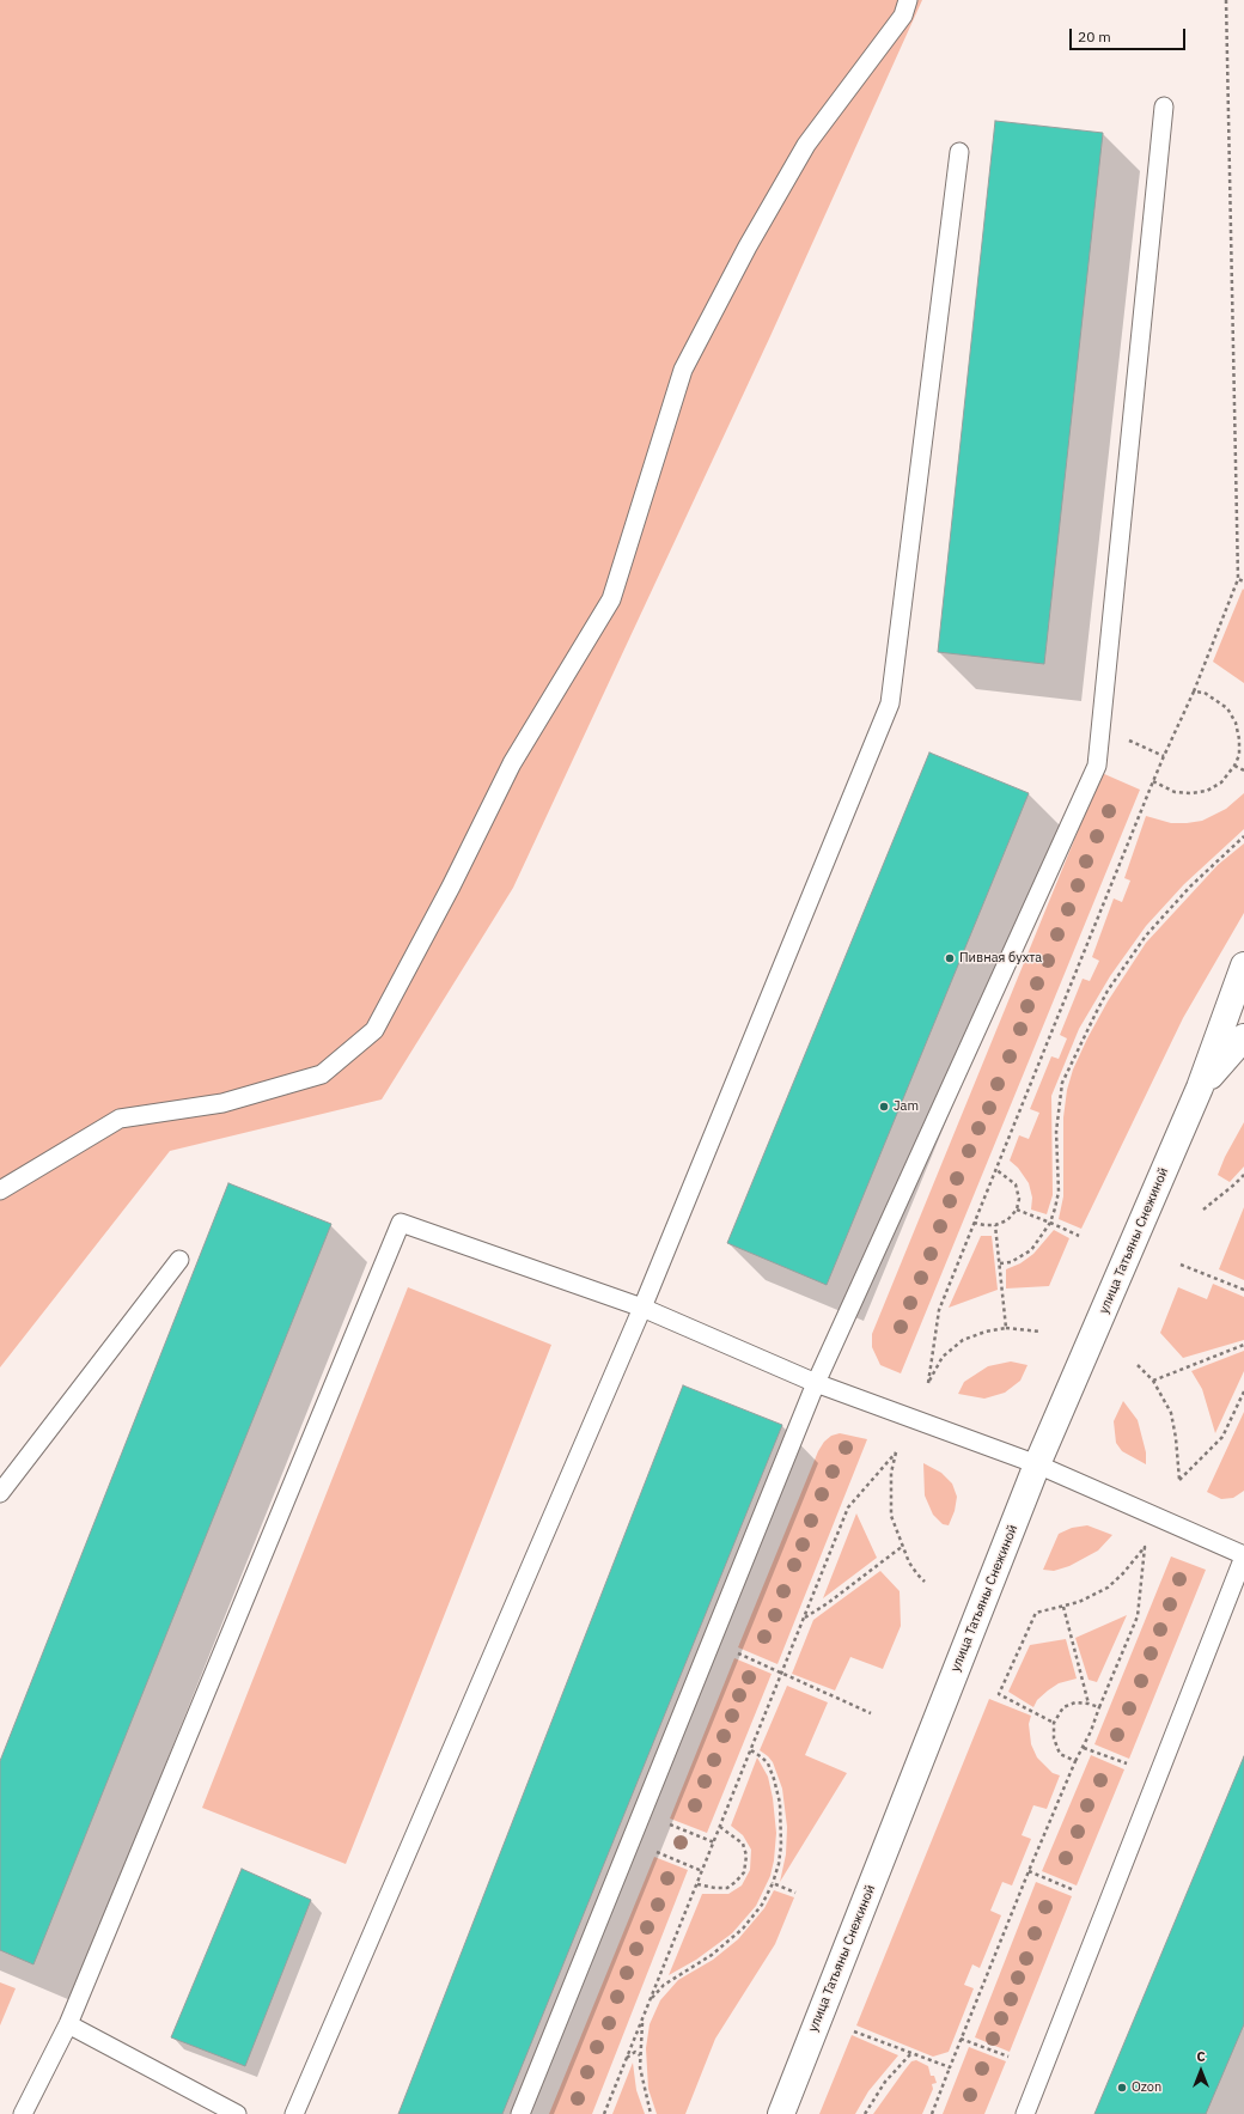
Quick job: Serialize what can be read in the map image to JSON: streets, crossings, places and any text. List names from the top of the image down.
{
  "streets": {
    "street": ["улица Татьяны Снежиной"]
  },
  "places": ["Пивная бухта", "Jam", "Ozon"],
  "scale_bar": "20 m",
  "north": "top"
}
